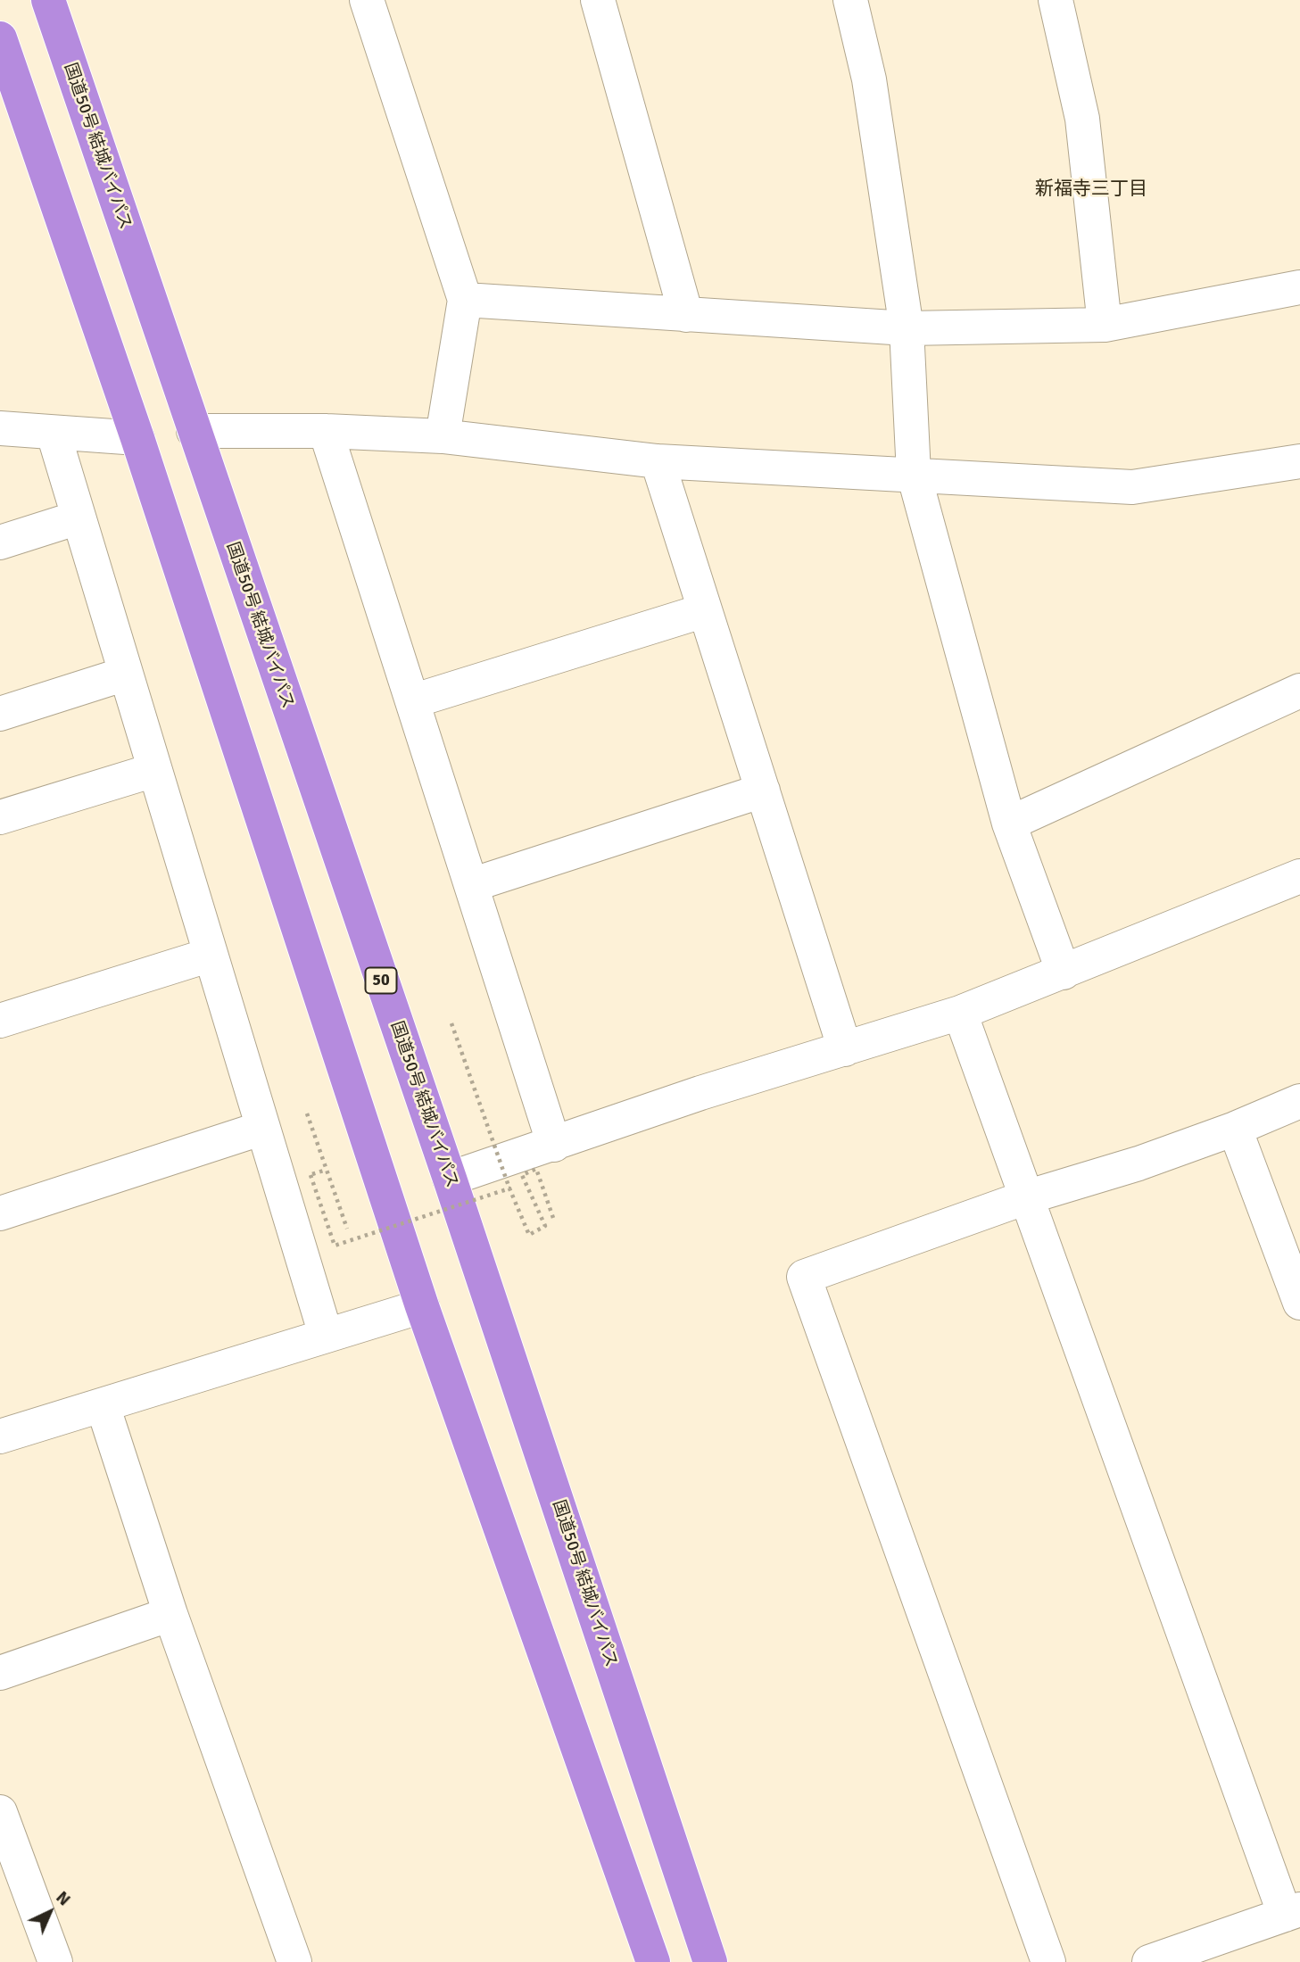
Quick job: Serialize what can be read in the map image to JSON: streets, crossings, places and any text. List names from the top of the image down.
{
  "streets": {
    "highway": ["国道50号 結城バイパス", "50"]
  },
  "districts": ["新福寺三丁目"],
  "north": "top right"
}
